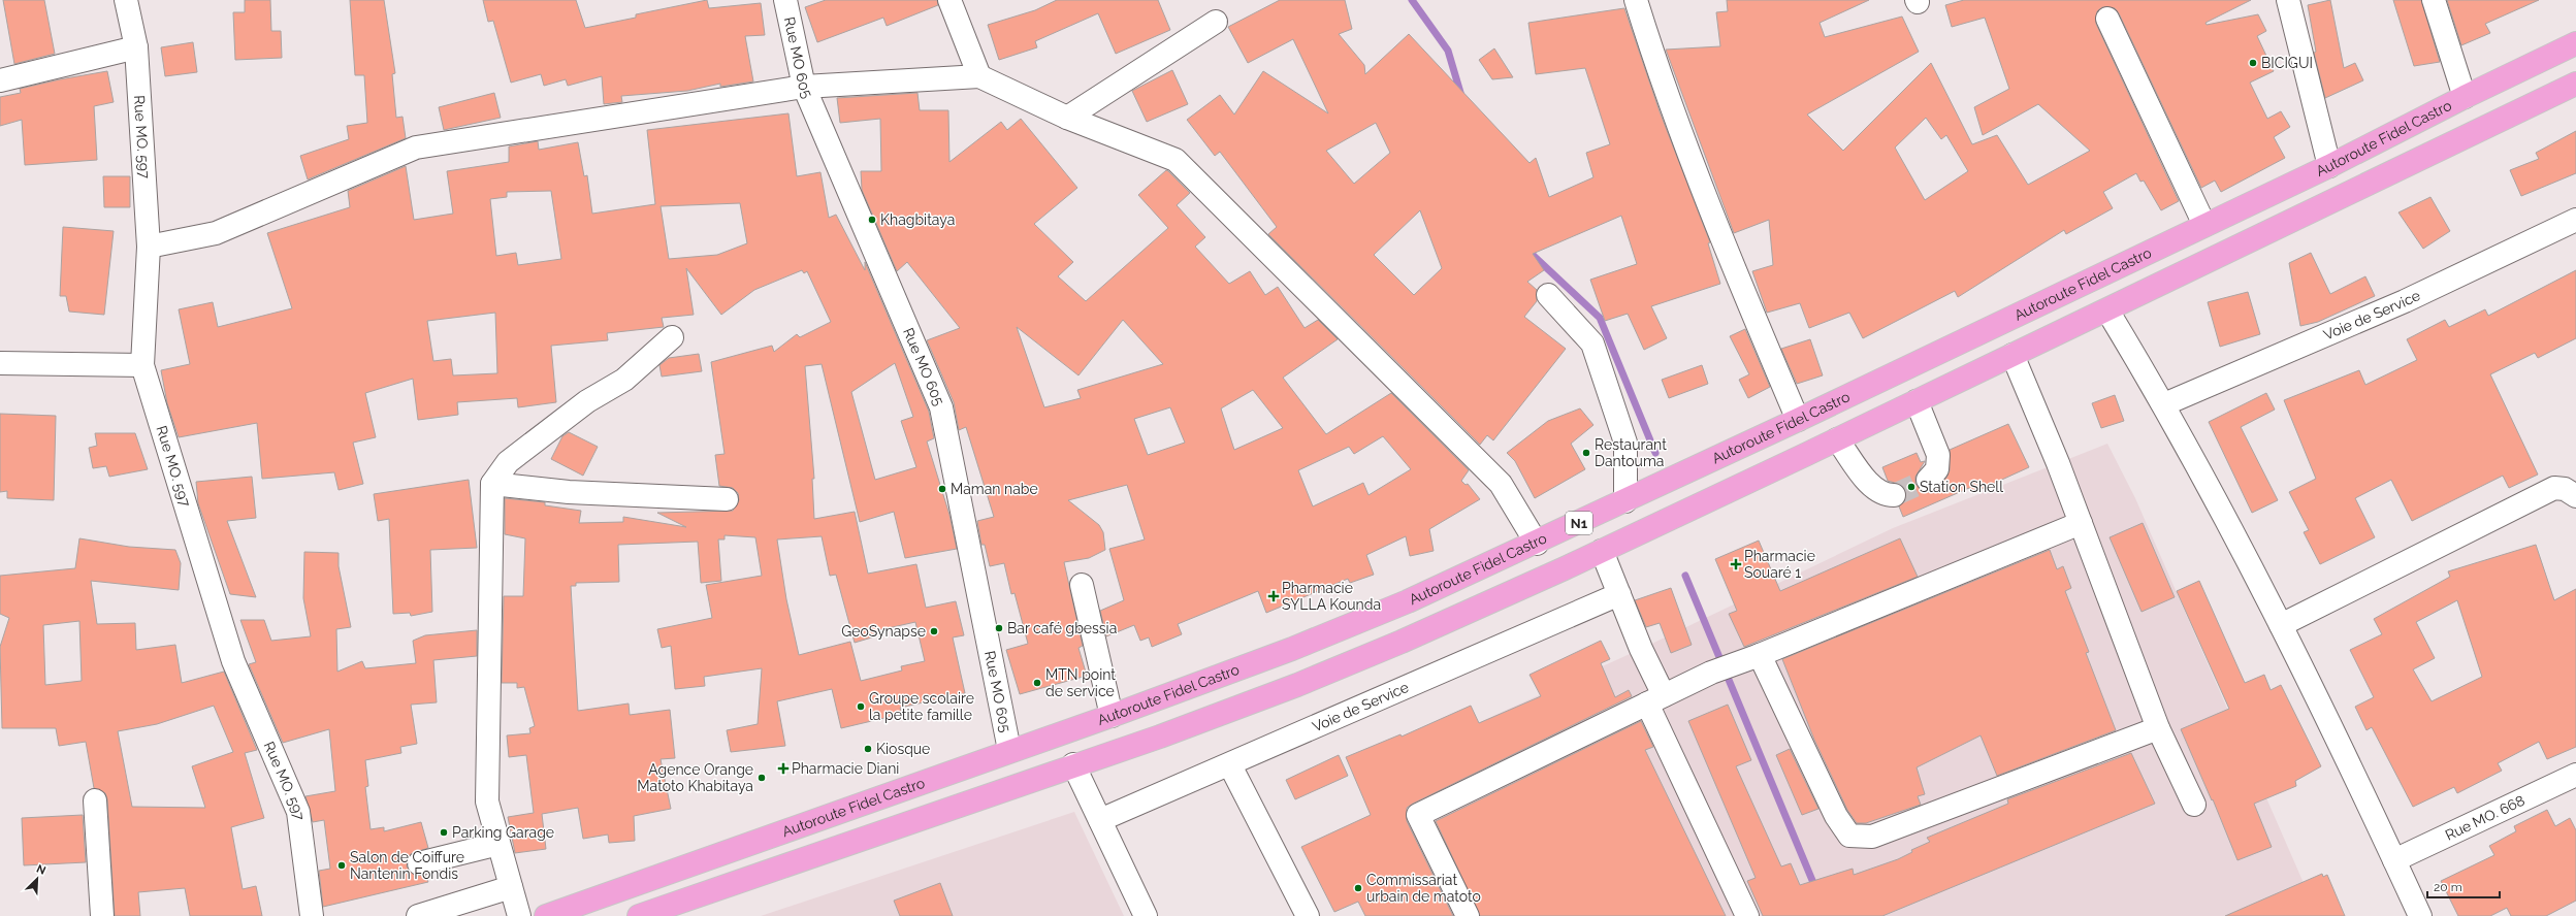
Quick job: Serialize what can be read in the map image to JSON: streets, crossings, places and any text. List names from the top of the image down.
{
  "streets": {
    "highway": ["Autoroute Fidel Castro", "N1"],
    "street": [
      "Rue MO 605",
      "Rue MO. 597",
      "Voie de Service",
      "Rue MO. 668"
    ]
  },
  "crossings": [
    ["Rue MO 605", "Autoroute Fidel Castro"]
  ],
  "places": {
    "other": [
      "BICIGUI",
      "Khagbitaya",
      "Restaurant Dantouma",
      "Station Shell",
      "Maman nabe",
      "Bar café gbessia",
      "GeoSynapse",
      "MTN point de service",
      "Groupe scolaire la petite famille",
      "Kiosque",
      "Agence Orange Matoto Khabitaya",
      "Parking Garage",
      "Salon de Coiffure Nantenin Fondis",
      "Commissariat urbain de matoto"
    ],
    "health": ["Pharmacie Souaré 1", "Pharmacie SYLLA Kounda", "Pharmacie Diani"]
  },
  "scale_bar": "20 m",
  "north": "top right"
}
